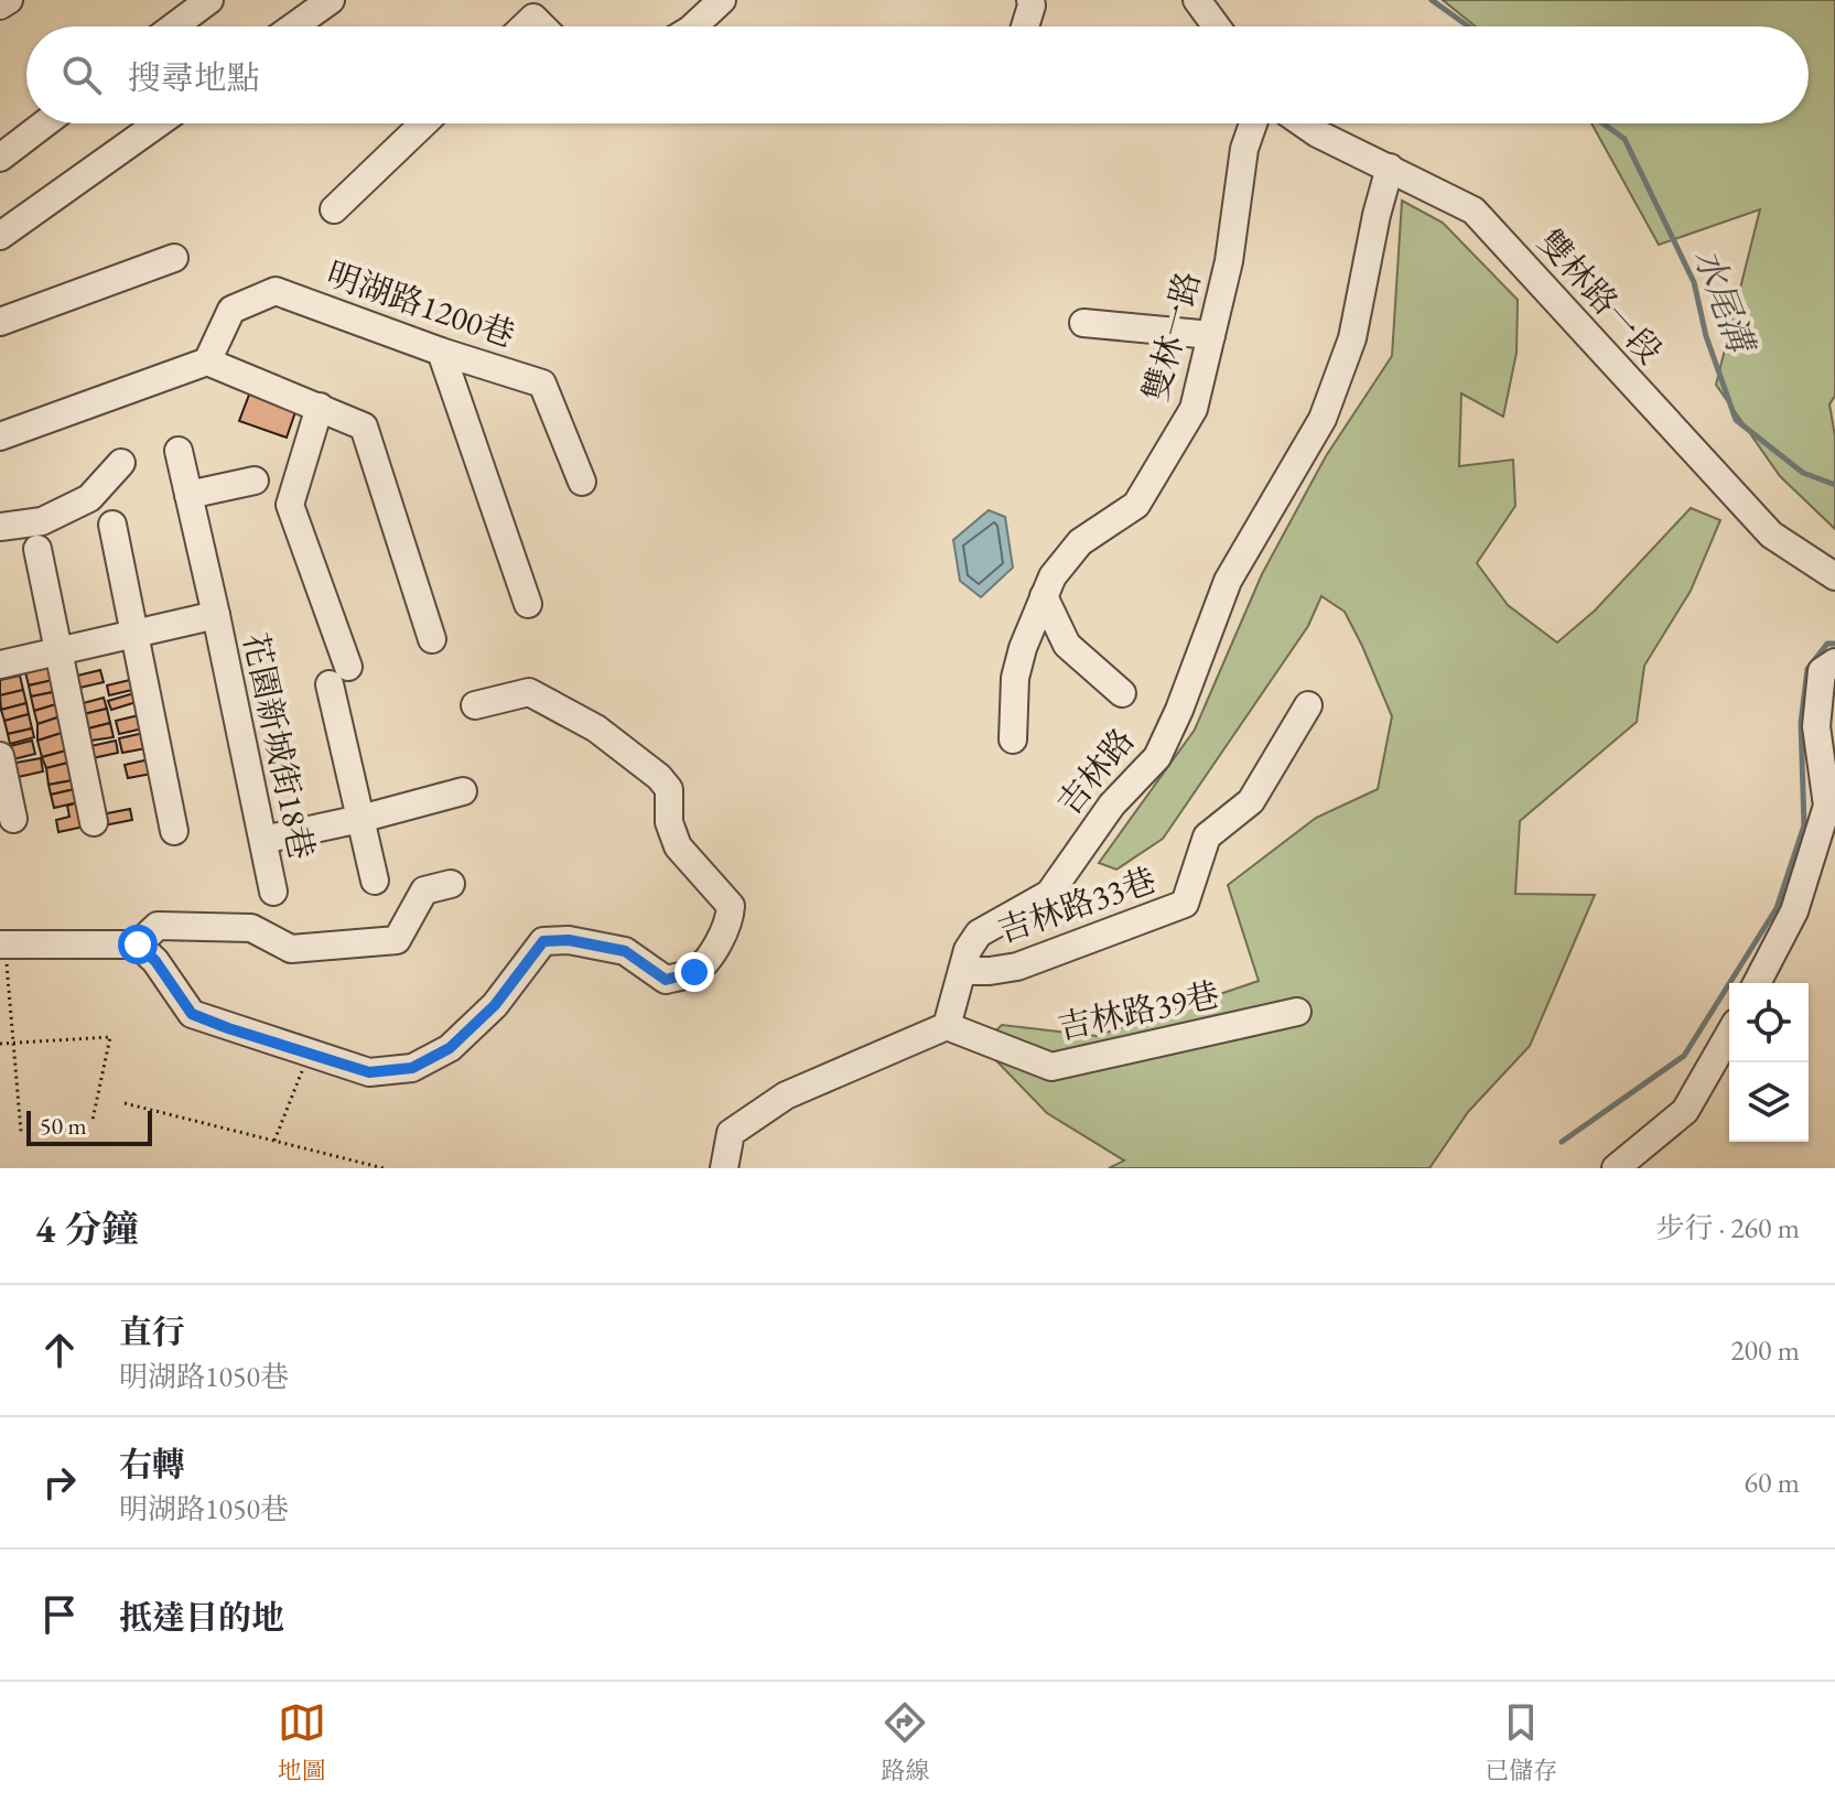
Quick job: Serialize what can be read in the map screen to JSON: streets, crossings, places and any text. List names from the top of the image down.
{
  "streets": {
    "street": [
      "雙林路一段",
      "明湖路1200巷",
      "雙林一路",
      "花園新城街18巷",
      "吉林路",
      "吉林路33巷",
      "吉林路39巷"
    ]
  },
  "crossings": [
    ["雙林路一段", "吉林路"],
    ["吉林路", "吉林路33巷"],
    ["吉林路", "吉林路39巷"]
  ],
  "water": ["水尾溝"],
  "scale_bar": "50 m",
  "page": {
    "search": "搜尋地點",
    "scale": "50 m",
    "heading": ["4 分鐘", "步行 · 260 m"],
    "list": [
      ["直行", "明湖路1050巷", "200 m"],
      ["右轉", "明湖路1050巷", "60 m"],
      "抵達目的地"
    ],
    "nav": ["地圖", "路線", "已儲存"]
  }
}
